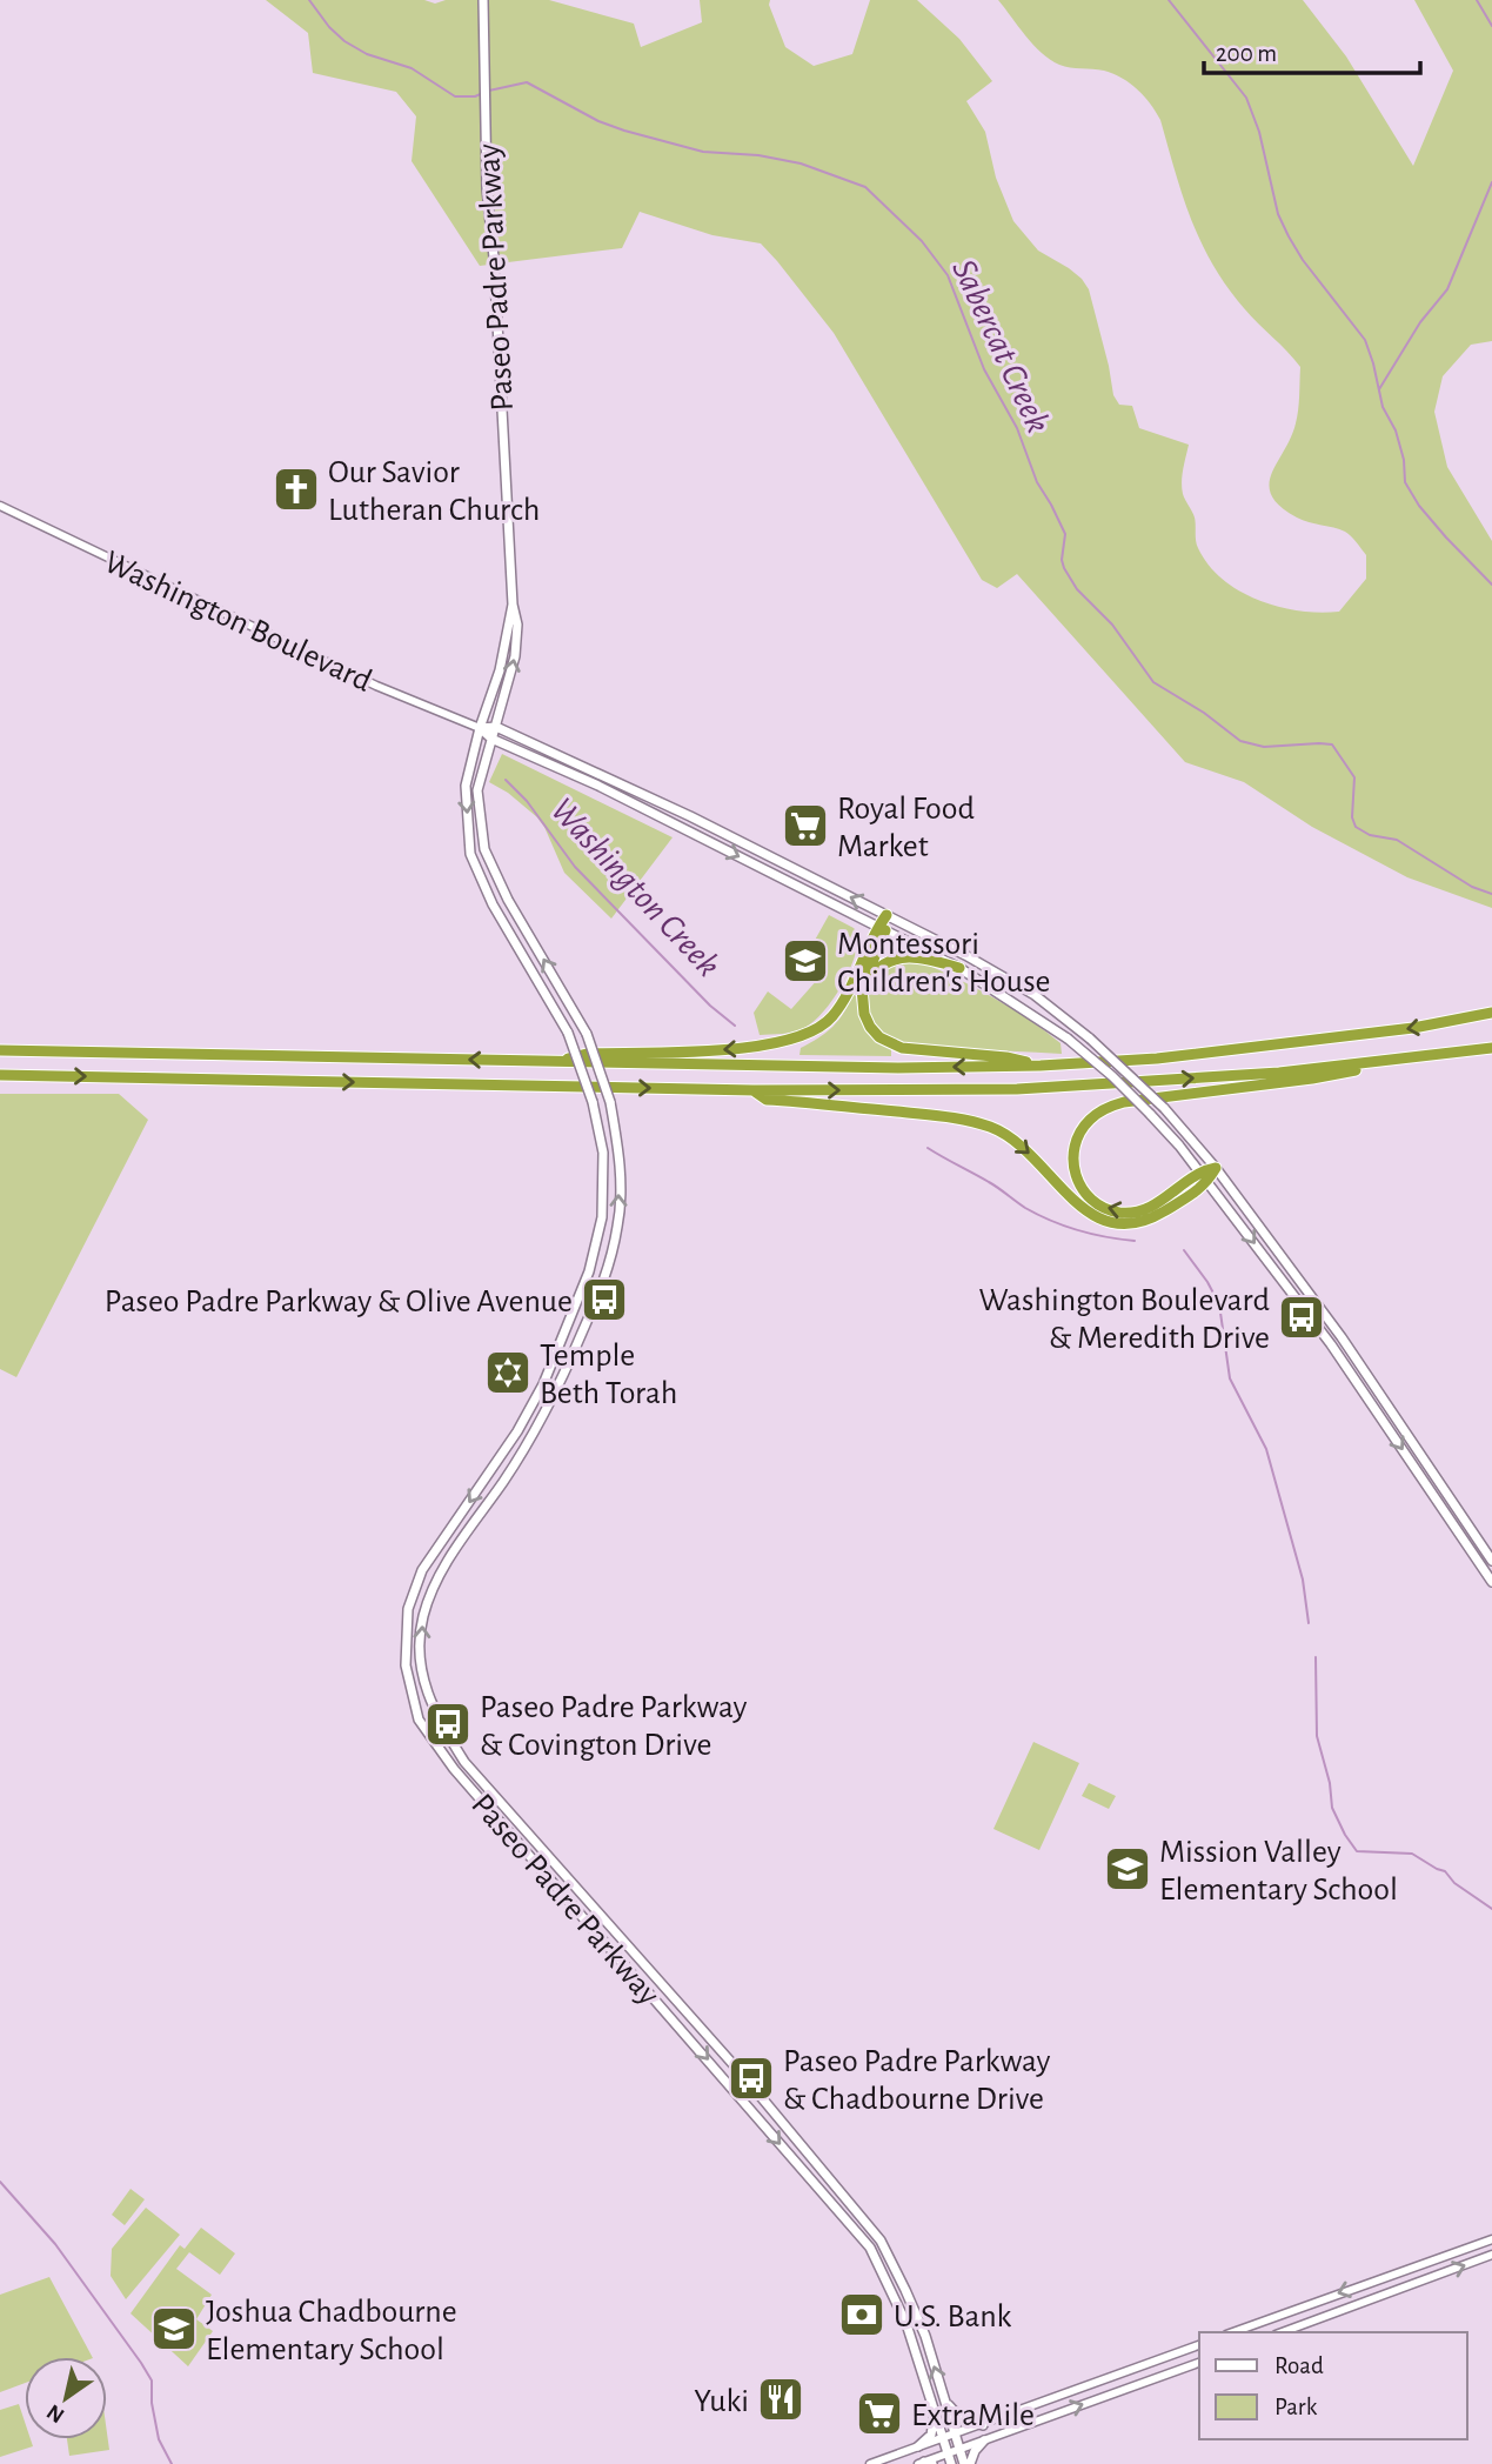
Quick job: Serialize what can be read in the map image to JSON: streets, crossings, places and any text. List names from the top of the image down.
{
  "streets": {
    "main road": ["Paseo Padre Parkway", "Washington Boulevard"]
  },
  "crossings": [
    ["Paseo Padre Parkway", "Washington Boulevard"]
  ],
  "water": ["Sabercat Creek", "Washington Creek"],
  "places": {
    "church": ["Our Savior Lutheran Church"],
    "supermarket": ["Royal Food Market", "ExtraMile"],
    "school or university": ["Montessori Children's House", "Mission Valley Elementary School", "Joshua Chadbourne Elementary School"],
    "bus stop": [
      "Paseo Padre Parkway & Olive Avenue",
      "Washington Boulevard & Meredith Drive",
      "Paseo Padre Parkway & Covington Drive",
      "Paseo Padre Parkway & Chadbourne Drive"
    ],
    "synagogue": ["Temple Beth Torah"],
    "bank": ["U.S. Bank"],
    "restaurant": ["Yuki"]
  },
  "legend": ["Road", "Park"],
  "scale_bar": "200 m",
  "north": "bottom left"
}
